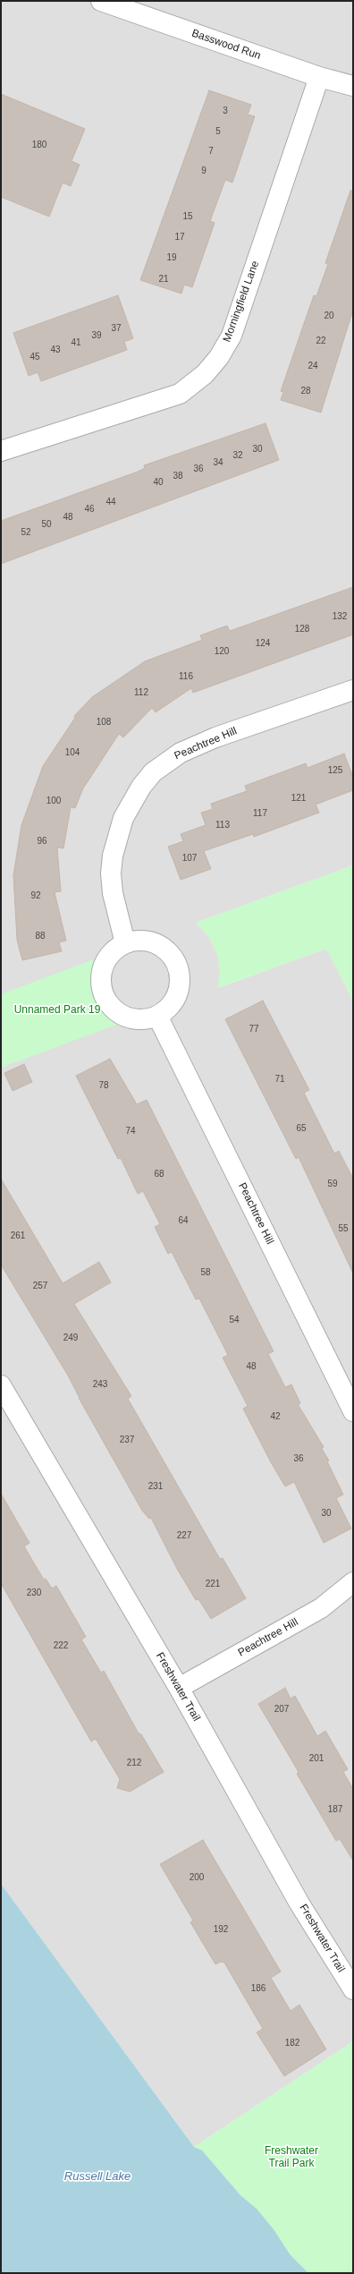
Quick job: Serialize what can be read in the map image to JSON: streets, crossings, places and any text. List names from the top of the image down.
{
  "streets": {
    "street": [
      "Basswood Run",
      "Morningfield Lane",
      "Peachtree Hill",
      "Freshwater Trail"
    ]
  },
  "crossings": [
    ["Basswood Run", "Morningfield Lane"],
    ["Peachtree Hill", "Freshwater Trail"]
  ],
  "water": ["Russell Lake"],
  "parks": ["Unnamed Park 19", "Freshwater Trail Park"],
  "house_numbers": [
    "3",
    "5",
    "180",
    "7",
    "9",
    "15",
    "17",
    "19",
    "21",
    "20",
    "37",
    "39",
    "22",
    "41",
    "43",
    "45",
    "24",
    "28",
    "30",
    "32",
    "34",
    "36",
    "38",
    "40",
    "44",
    "46",
    "48",
    "50",
    "52",
    "132",
    "128",
    "124",
    "120",
    "116",
    "112",
    "108",
    "104",
    "125",
    "121",
    "100",
    "117",
    "113",
    "96",
    "107",
    "92",
    "88",
    "77",
    "71",
    "78",
    "65",
    "74",
    "68",
    "59",
    "64",
    "55",
    "261",
    "58",
    "257",
    "54",
    "249",
    "48",
    "243",
    "42",
    "237",
    "36",
    "231",
    "30",
    "227",
    "221",
    "230",
    "222",
    "207",
    "201",
    "212",
    "187",
    "200",
    "192",
    "186",
    "182"
  ]
}
